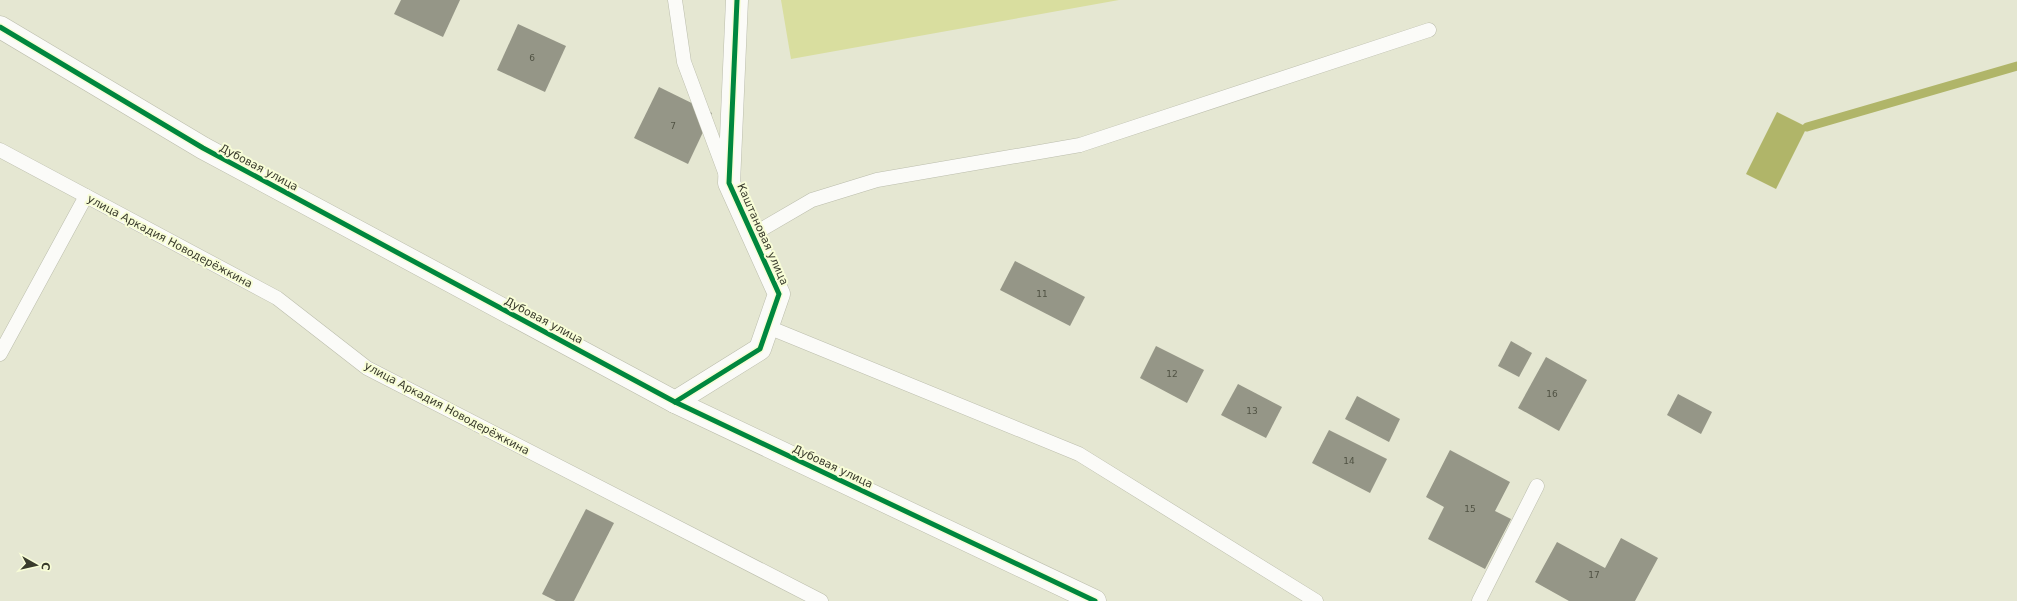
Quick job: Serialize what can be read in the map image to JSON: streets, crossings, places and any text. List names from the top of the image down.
{
  "streets": {
    "street": ["Дубовая улица", "Каштановая улица"],
    "lane": ["улица Аркадия Новодерёжкина"]
  },
  "crossings": [
    ["Дубовая улица", "Каштановая улица"]
  ],
  "house_numbers": [
    "6",
    "7",
    "11",
    "12",
    "16",
    "13",
    "14",
    "15",
    "17"
  ],
  "north": "right"
}
